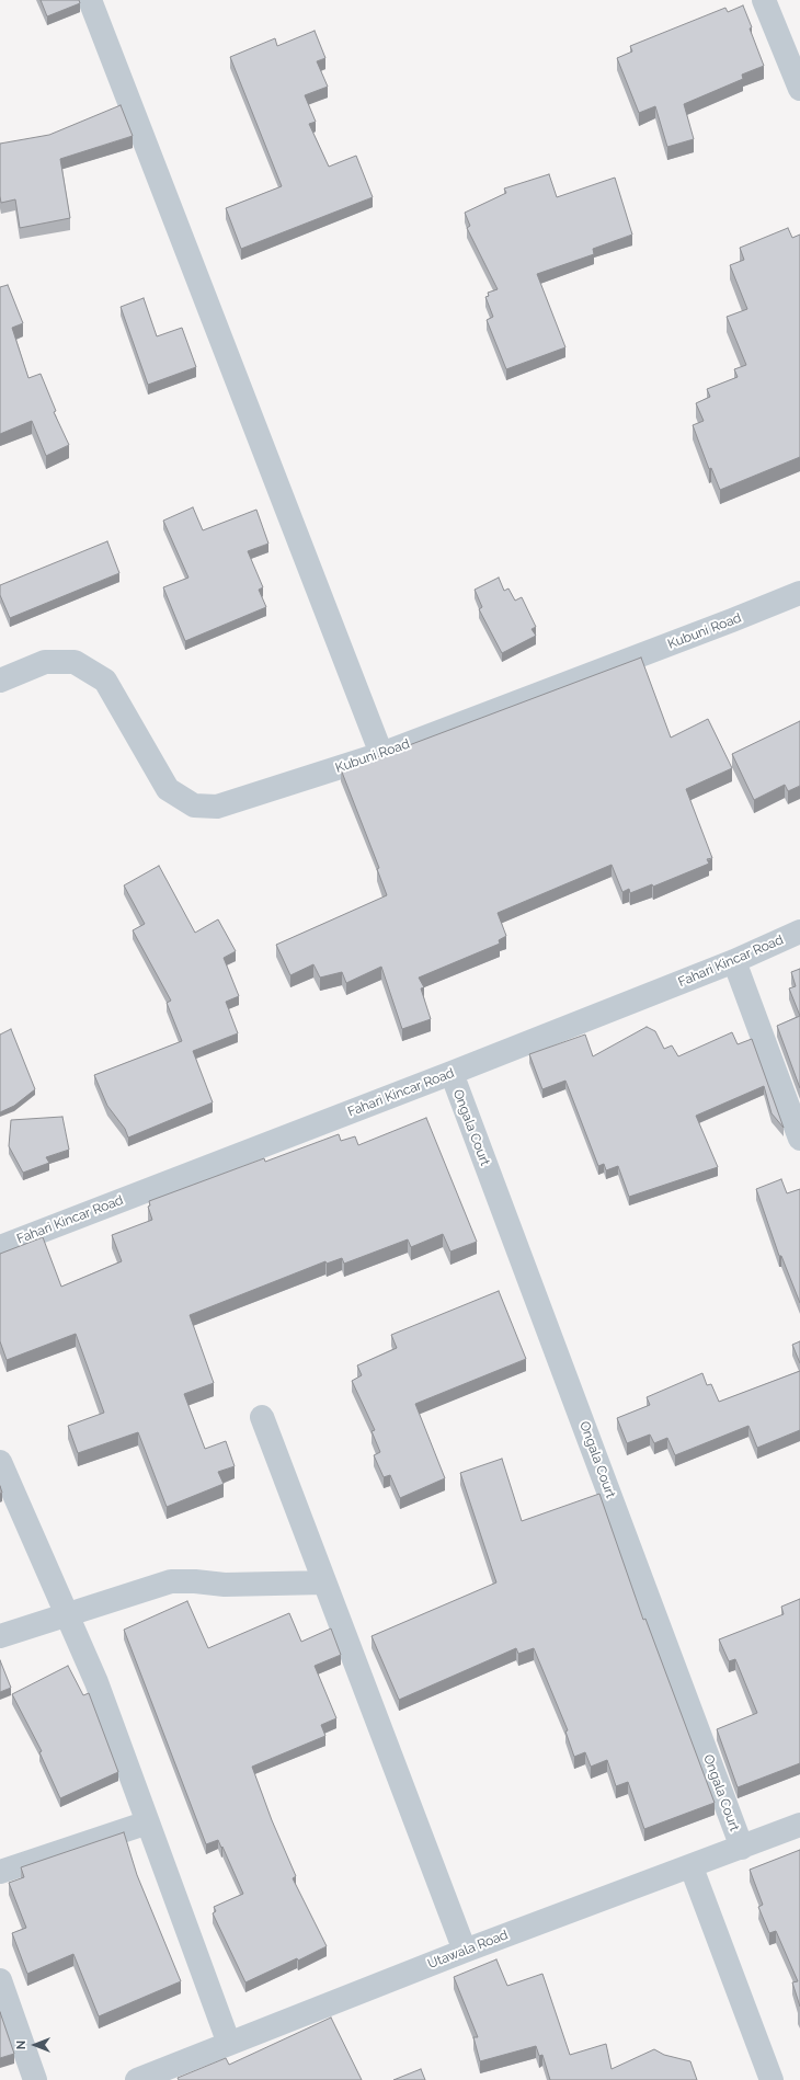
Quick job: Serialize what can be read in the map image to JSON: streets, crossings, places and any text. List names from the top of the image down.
{
  "streets": {
    "street": [
      "Kubuni Road",
      "Fahari Kincar Road",
      "Ongala Court",
      "Utawala Road"
    ]
  },
  "crossings": [
    ["Fahari Kincar Road", "Ongala Court"],
    ["Ongala Court", "Utawala Road"]
  ],
  "north": "left"
}
